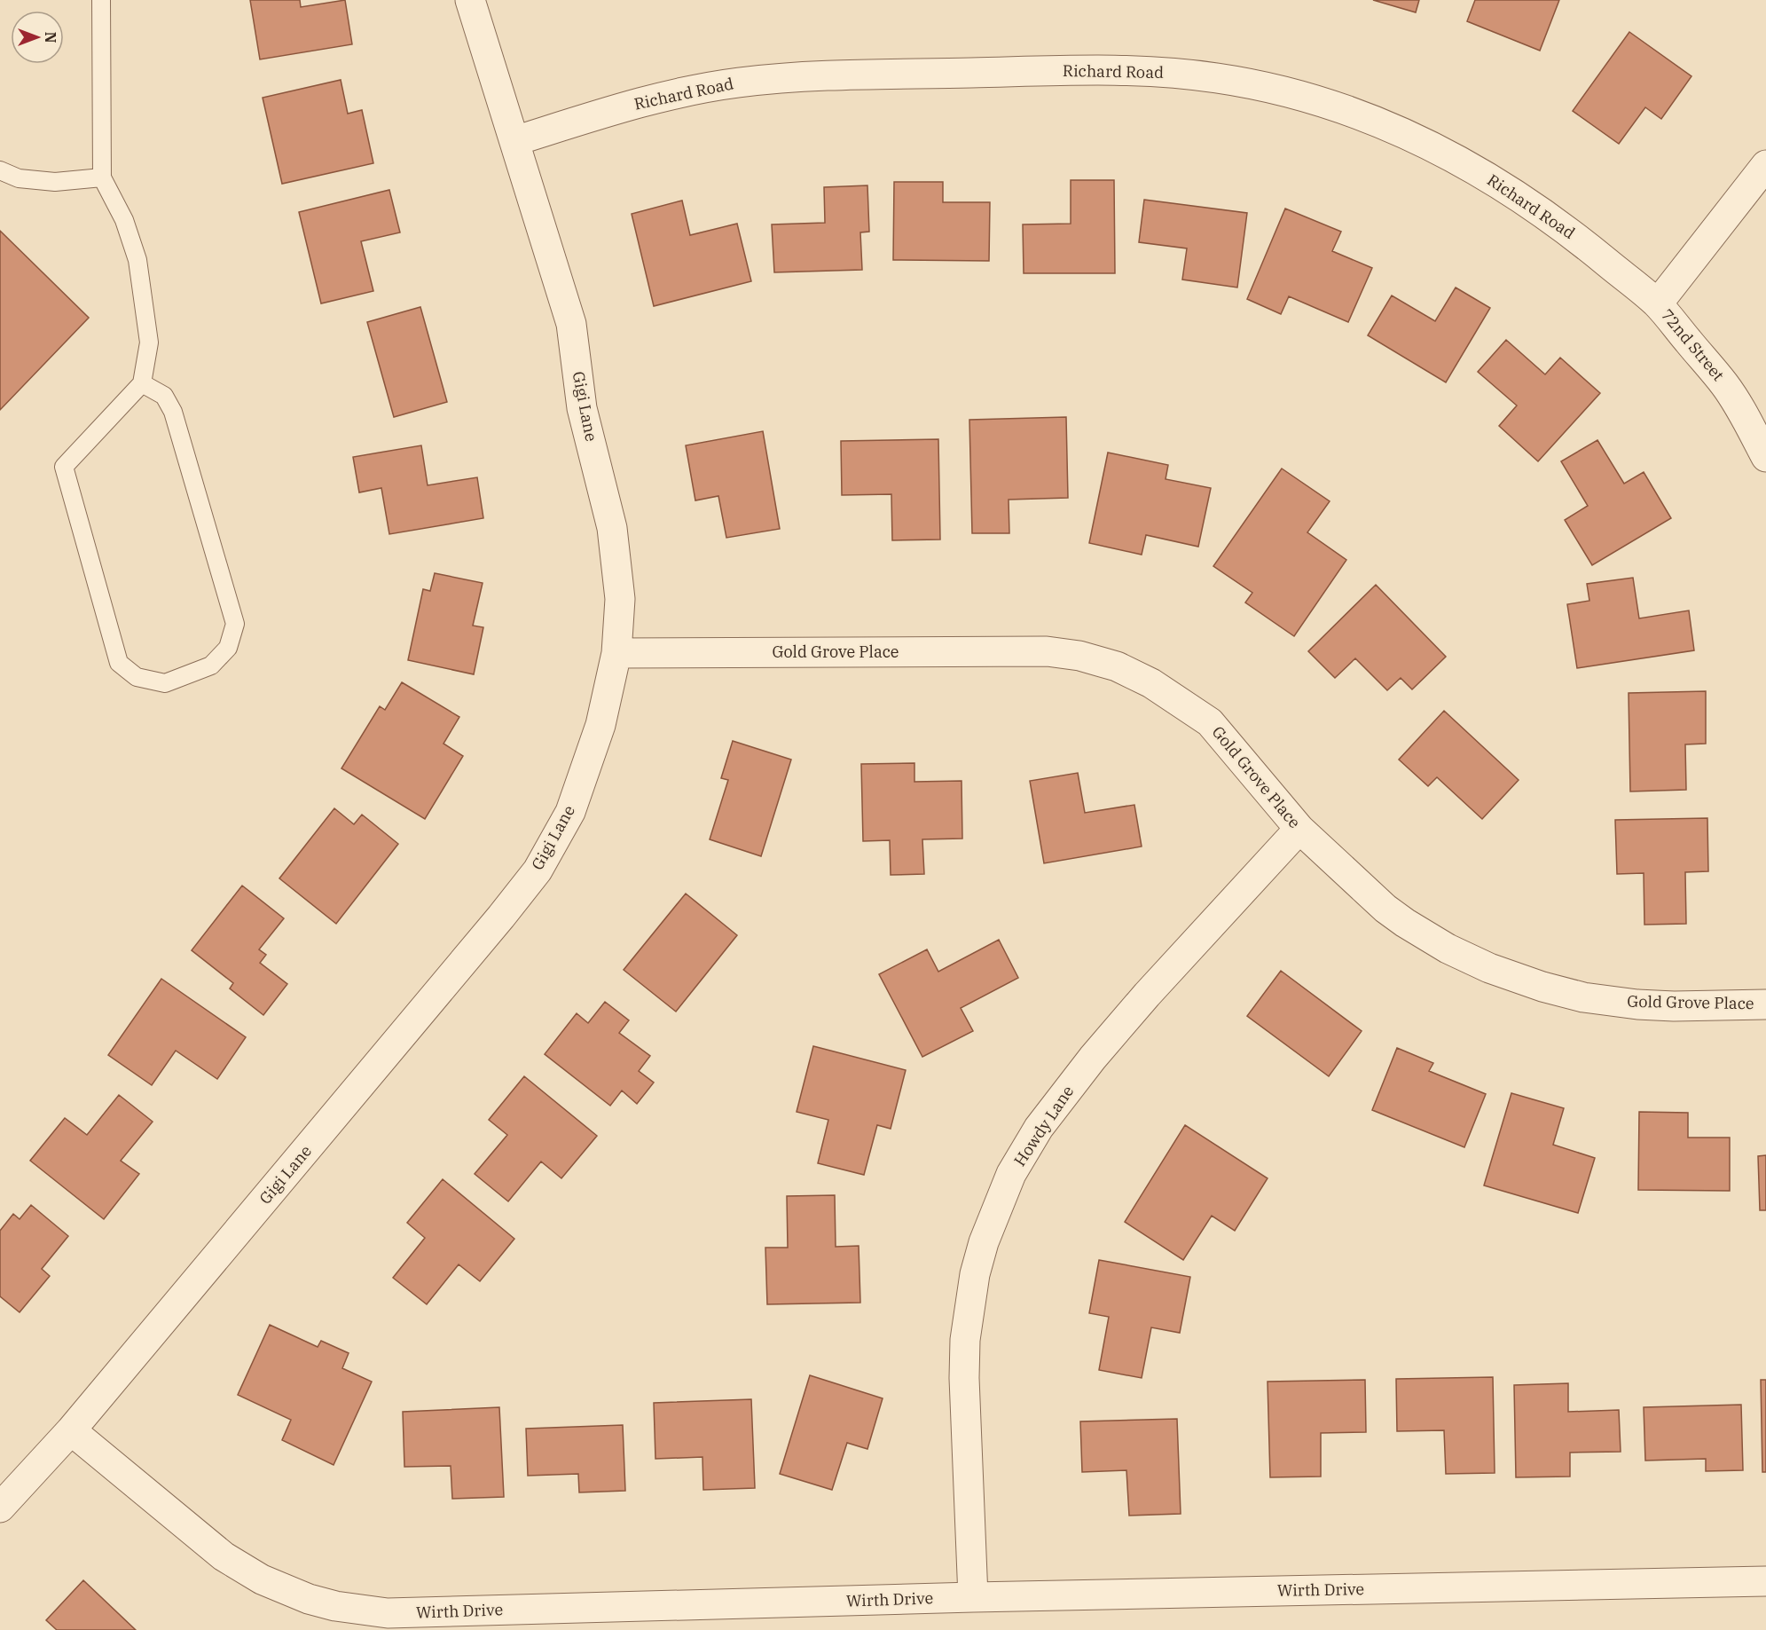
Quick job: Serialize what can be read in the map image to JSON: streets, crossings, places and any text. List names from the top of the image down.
{
  "streets": {
    "street": [
      "Richard Road",
      "72nd Street",
      "Gigi Lane",
      "Gold Grove Place",
      "Howdy Lane",
      "Wirth Drive"
    ]
  },
  "crossings": [
    ["Richard Road", "72nd Street"],
    ["Richard Road", "Gigi Lane"],
    ["Gigi Lane", "Gold Grove Place"],
    ["Gigi Lane", "Wirth Drive"],
    ["Gold Grove Place", "Howdy Lane"],
    ["Howdy Lane", "Wirth Drive"]
  ],
  "north": "right"
}
